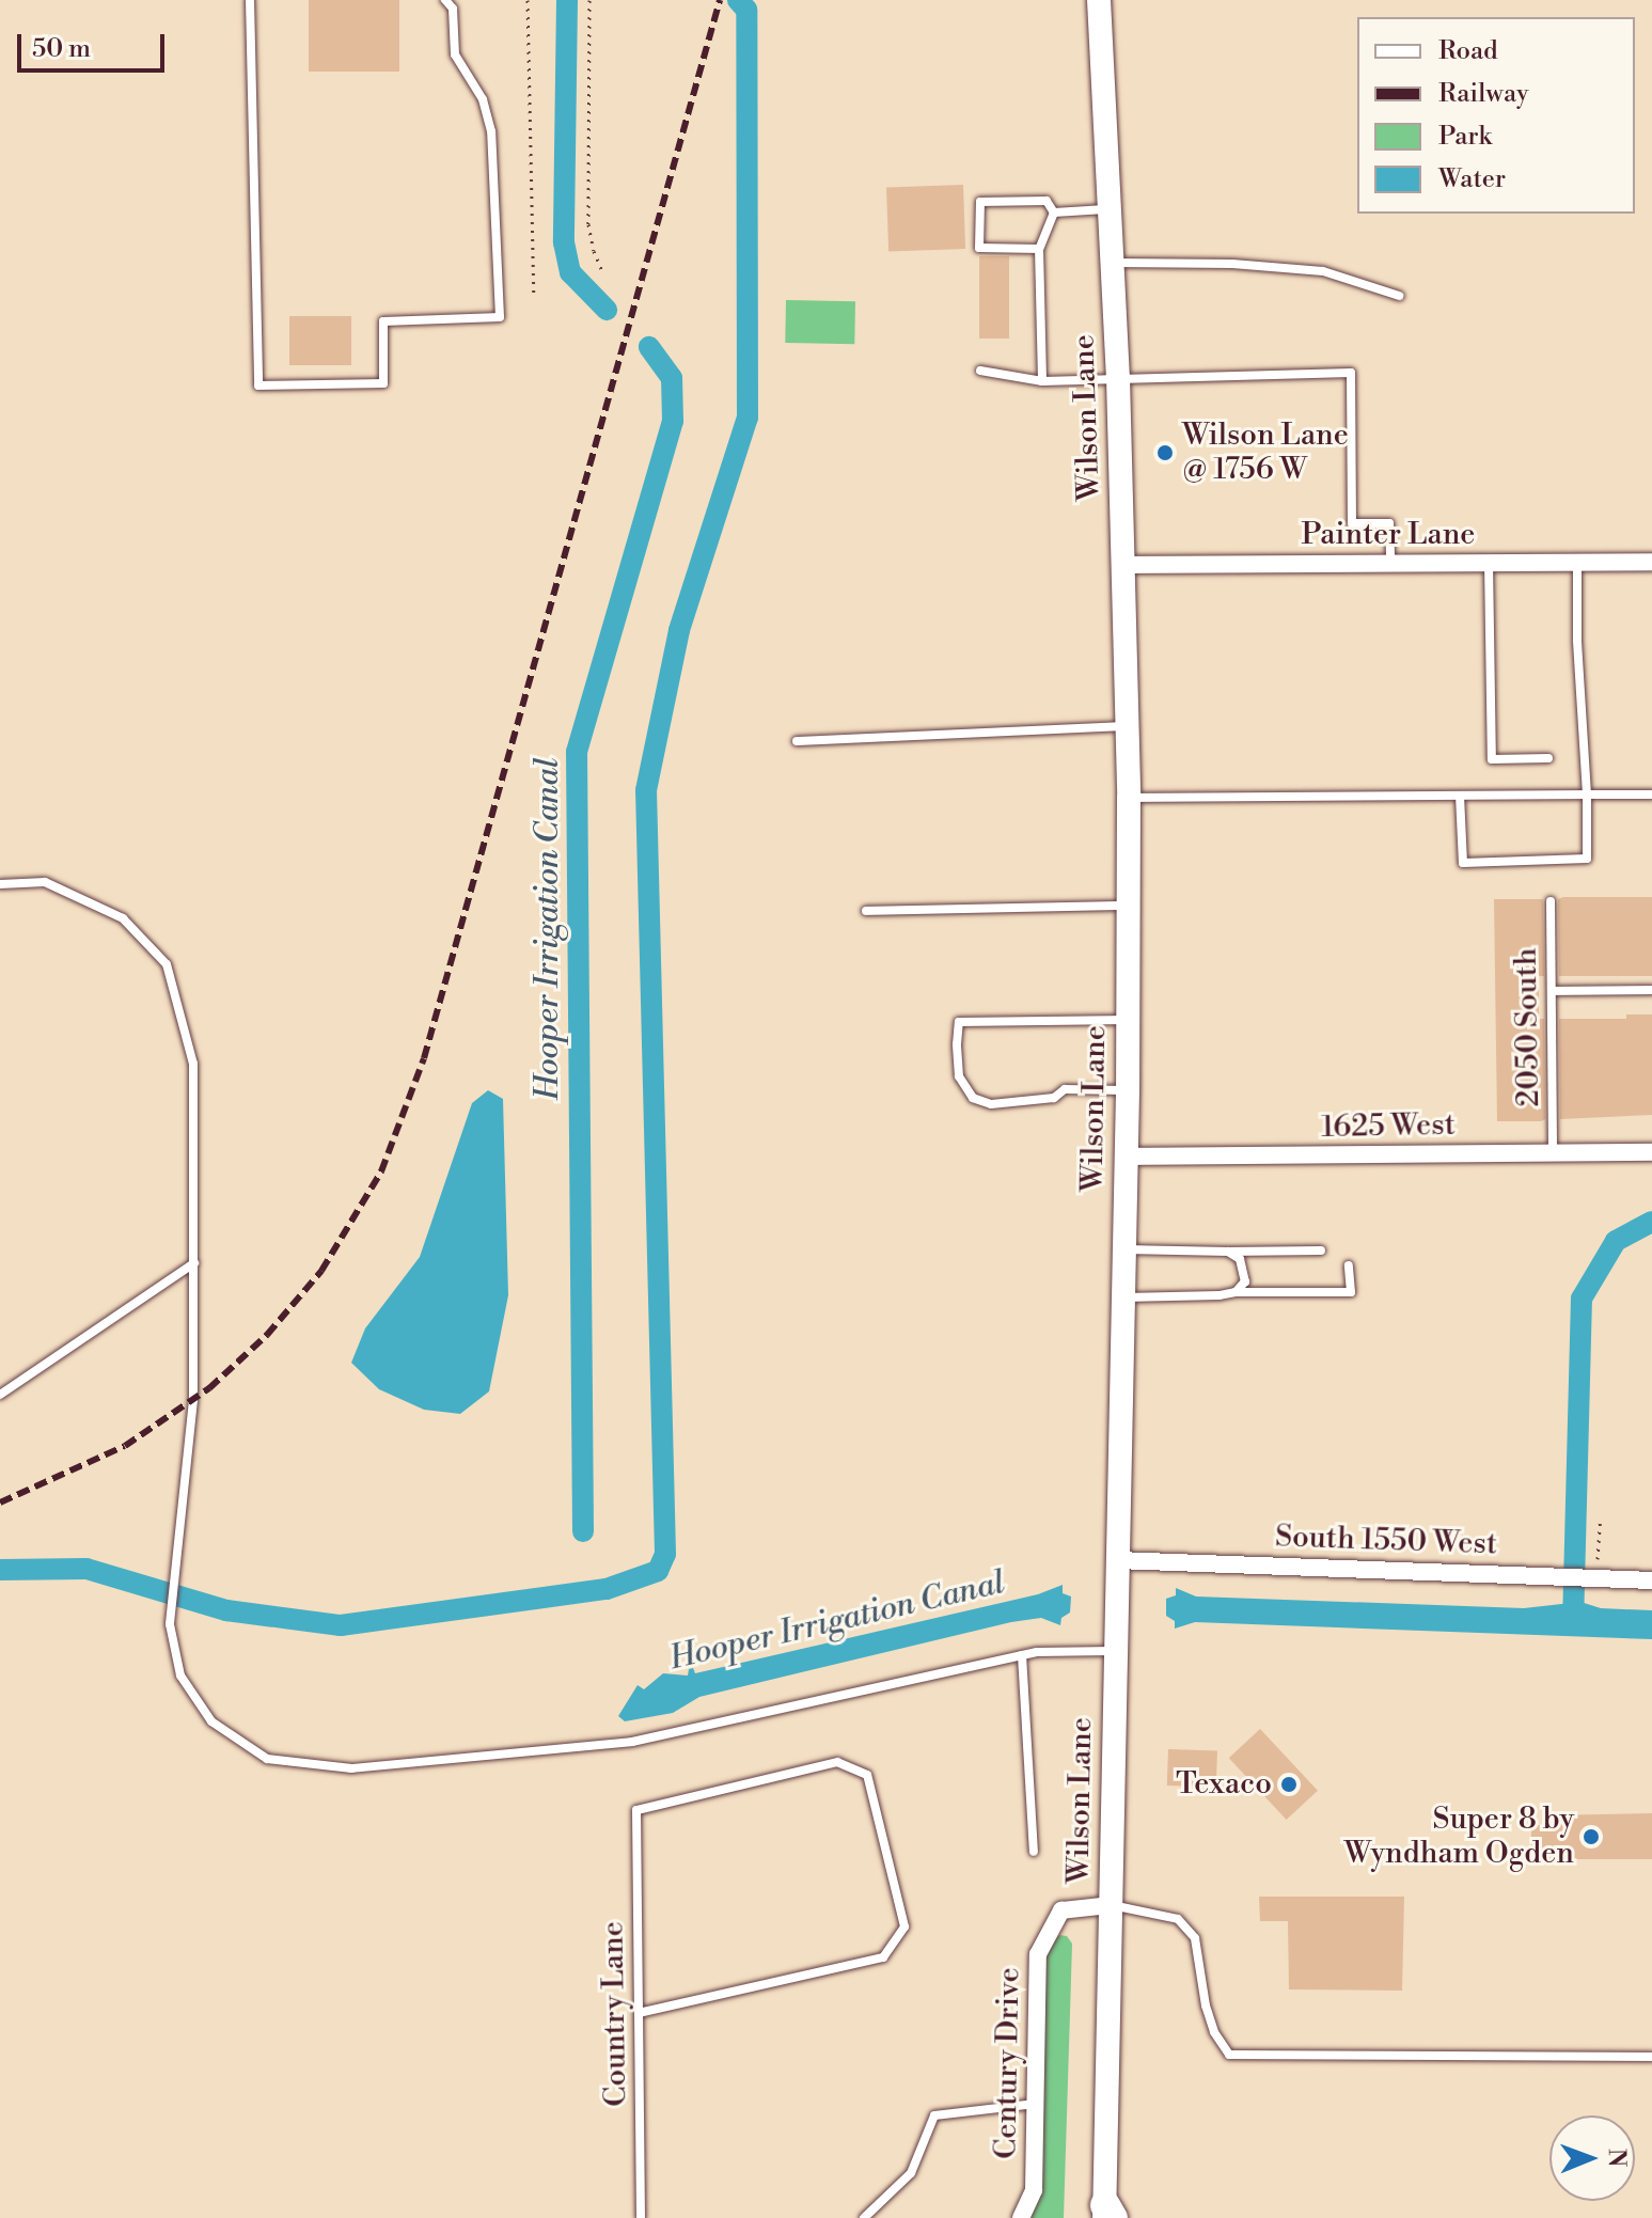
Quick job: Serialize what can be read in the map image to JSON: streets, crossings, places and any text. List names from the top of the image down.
{
  "streets": {
    "main road": ["Wilson Lane"],
    "street": [
      "Painter Lane",
      "1625 West",
      "South 1550 West",
      "Century Drive"
    ],
    "lane": ["2050 South", "Country Lane"]
  },
  "crossings": [
    ["Wilson Lane", "Painter Lane"],
    ["Wilson Lane", "1625 West"],
    ["Wilson Lane", "South 1550 West"],
    ["Wilson Lane", "Century Drive"],
    ["2050 South", "1625 West"]
  ],
  "water": ["Hooper Irrigation Canal"],
  "places": ["Wilson Lane @ 1756 W", "Texaco", "Super 8 by Wyndham Ogden"],
  "legend": [
    "Road",
    "Railway",
    "Park",
    "Water"
  ],
  "scale_bar": "50 m",
  "north": "right"
}
